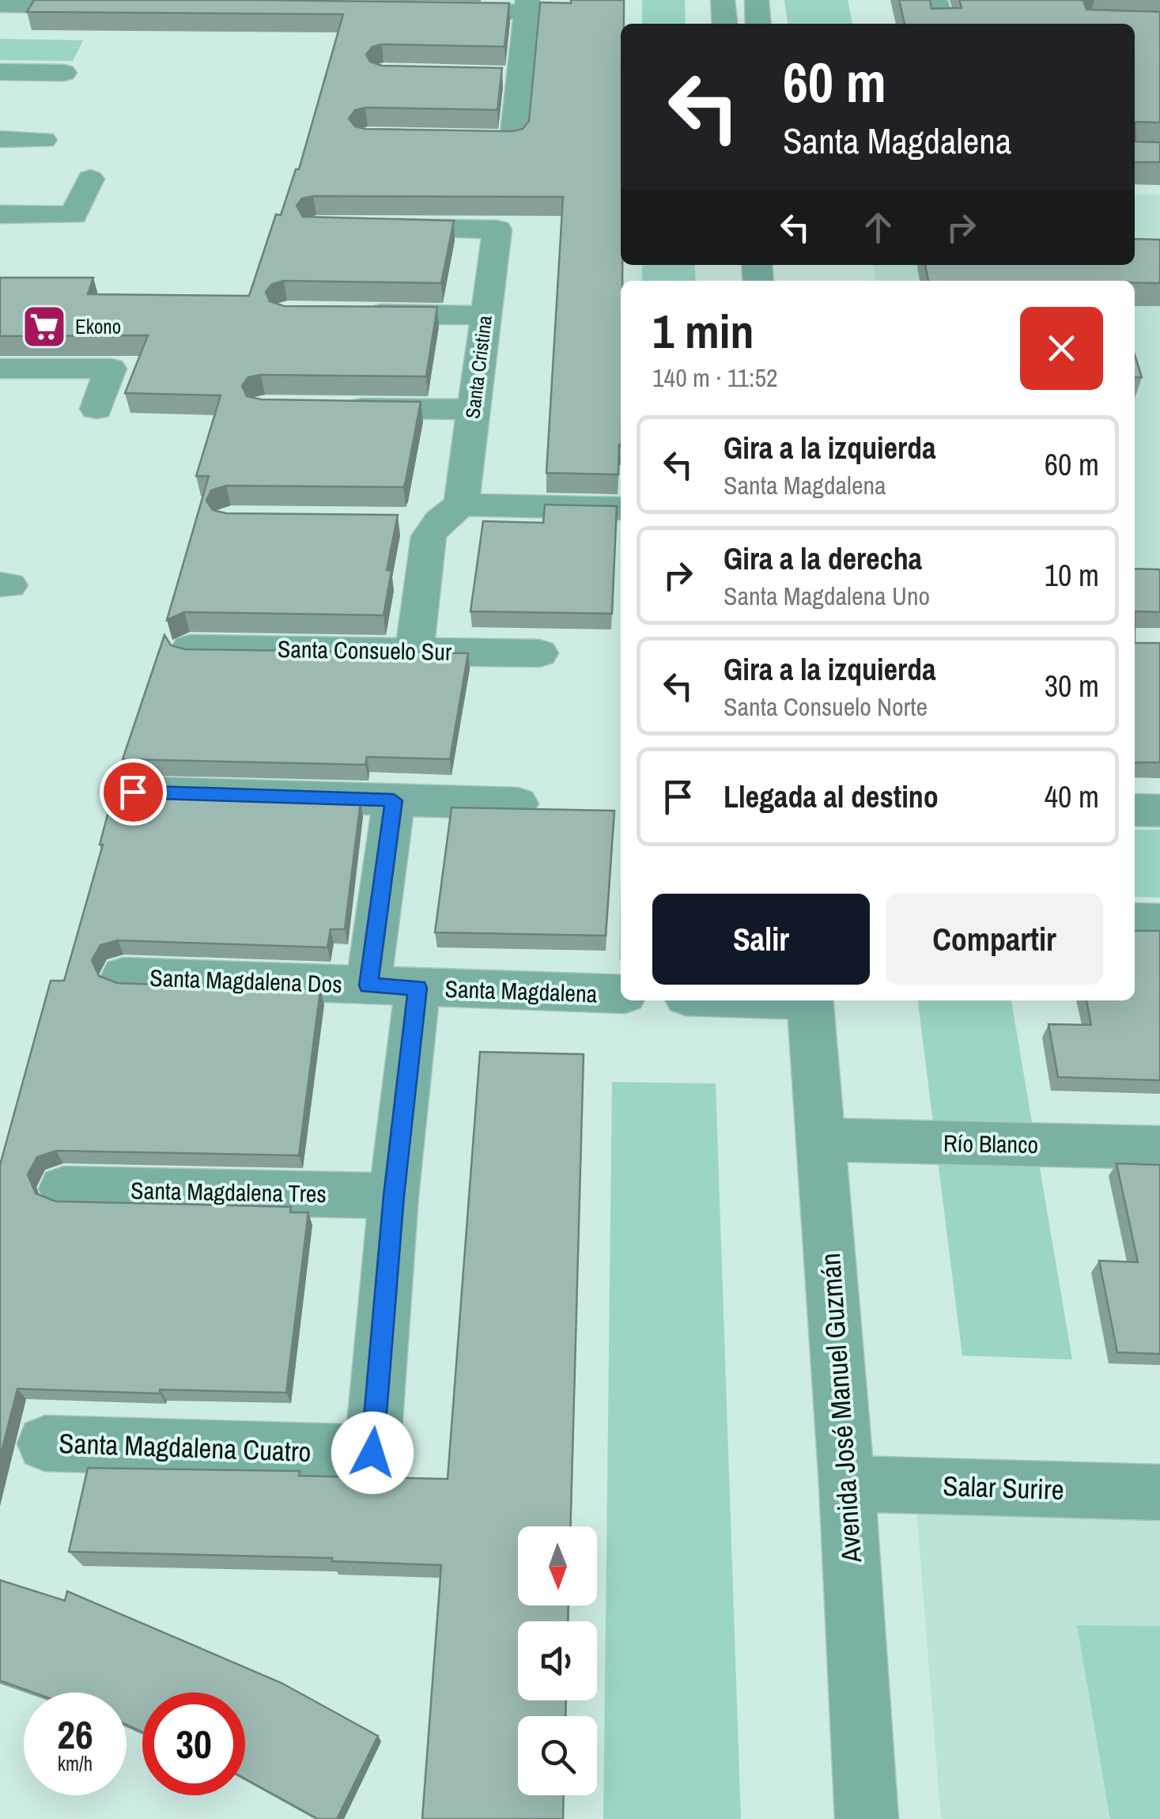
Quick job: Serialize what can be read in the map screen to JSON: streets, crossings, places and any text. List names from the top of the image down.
{
  "streets": {
    "street": [
      "Santa Cristina",
      "Santa Consuelo Sur",
      "Santa Magdalena Dos",
      "Santa Magdalena",
      "Río Blanco",
      "Santa Magdalena Tres",
      "Avenida José Manuel Guzmán",
      "Santa Magdalena Cuatro",
      "Salar Surire"
    ]
  },
  "crossings": [
    ["Santa Cristina", "Santa Consuelo Sur"],
    ["Santa Magdalena Dos", "Santa Magdalena"],
    ["Santa Magdalena", "Santa Magdalena Tres"],
    ["Santa Magdalena", "Santa Magdalena Cuatro"],
    ["Río Blanco", "Avenida José Manuel Guzmán"],
    ["Avenida José Manuel Guzmán", "Salar Surire"]
  ],
  "places": {
    "supermarket": ["Ekono"]
  },
  "north": "bottom",
  "page": {
    "turn": ["60 m", "Santa Magdalena"],
    "heading": ["1 min", "140 m · 11:52"],
    "list": [
      {
        "name": "Gira a la izquierda",
        "note": "Santa Magdalena",
        "value": "60 m"
      },
      {
        "name": "Gira a la derecha",
        "note": "Santa Magdalena Uno",
        "value": "10 m"
      },
      {
        "name": "Gira a la izquierda",
        "note": "Santa Consuelo Norte",
        "value": "30 m"
      },
      {
        "name": "Llegada al destino",
        "value": "40 m"
      }
    ],
    "buttons": ["Salir", "Compartir"],
    "speed": "26 km/h",
    "limit": "30"
  }
}
